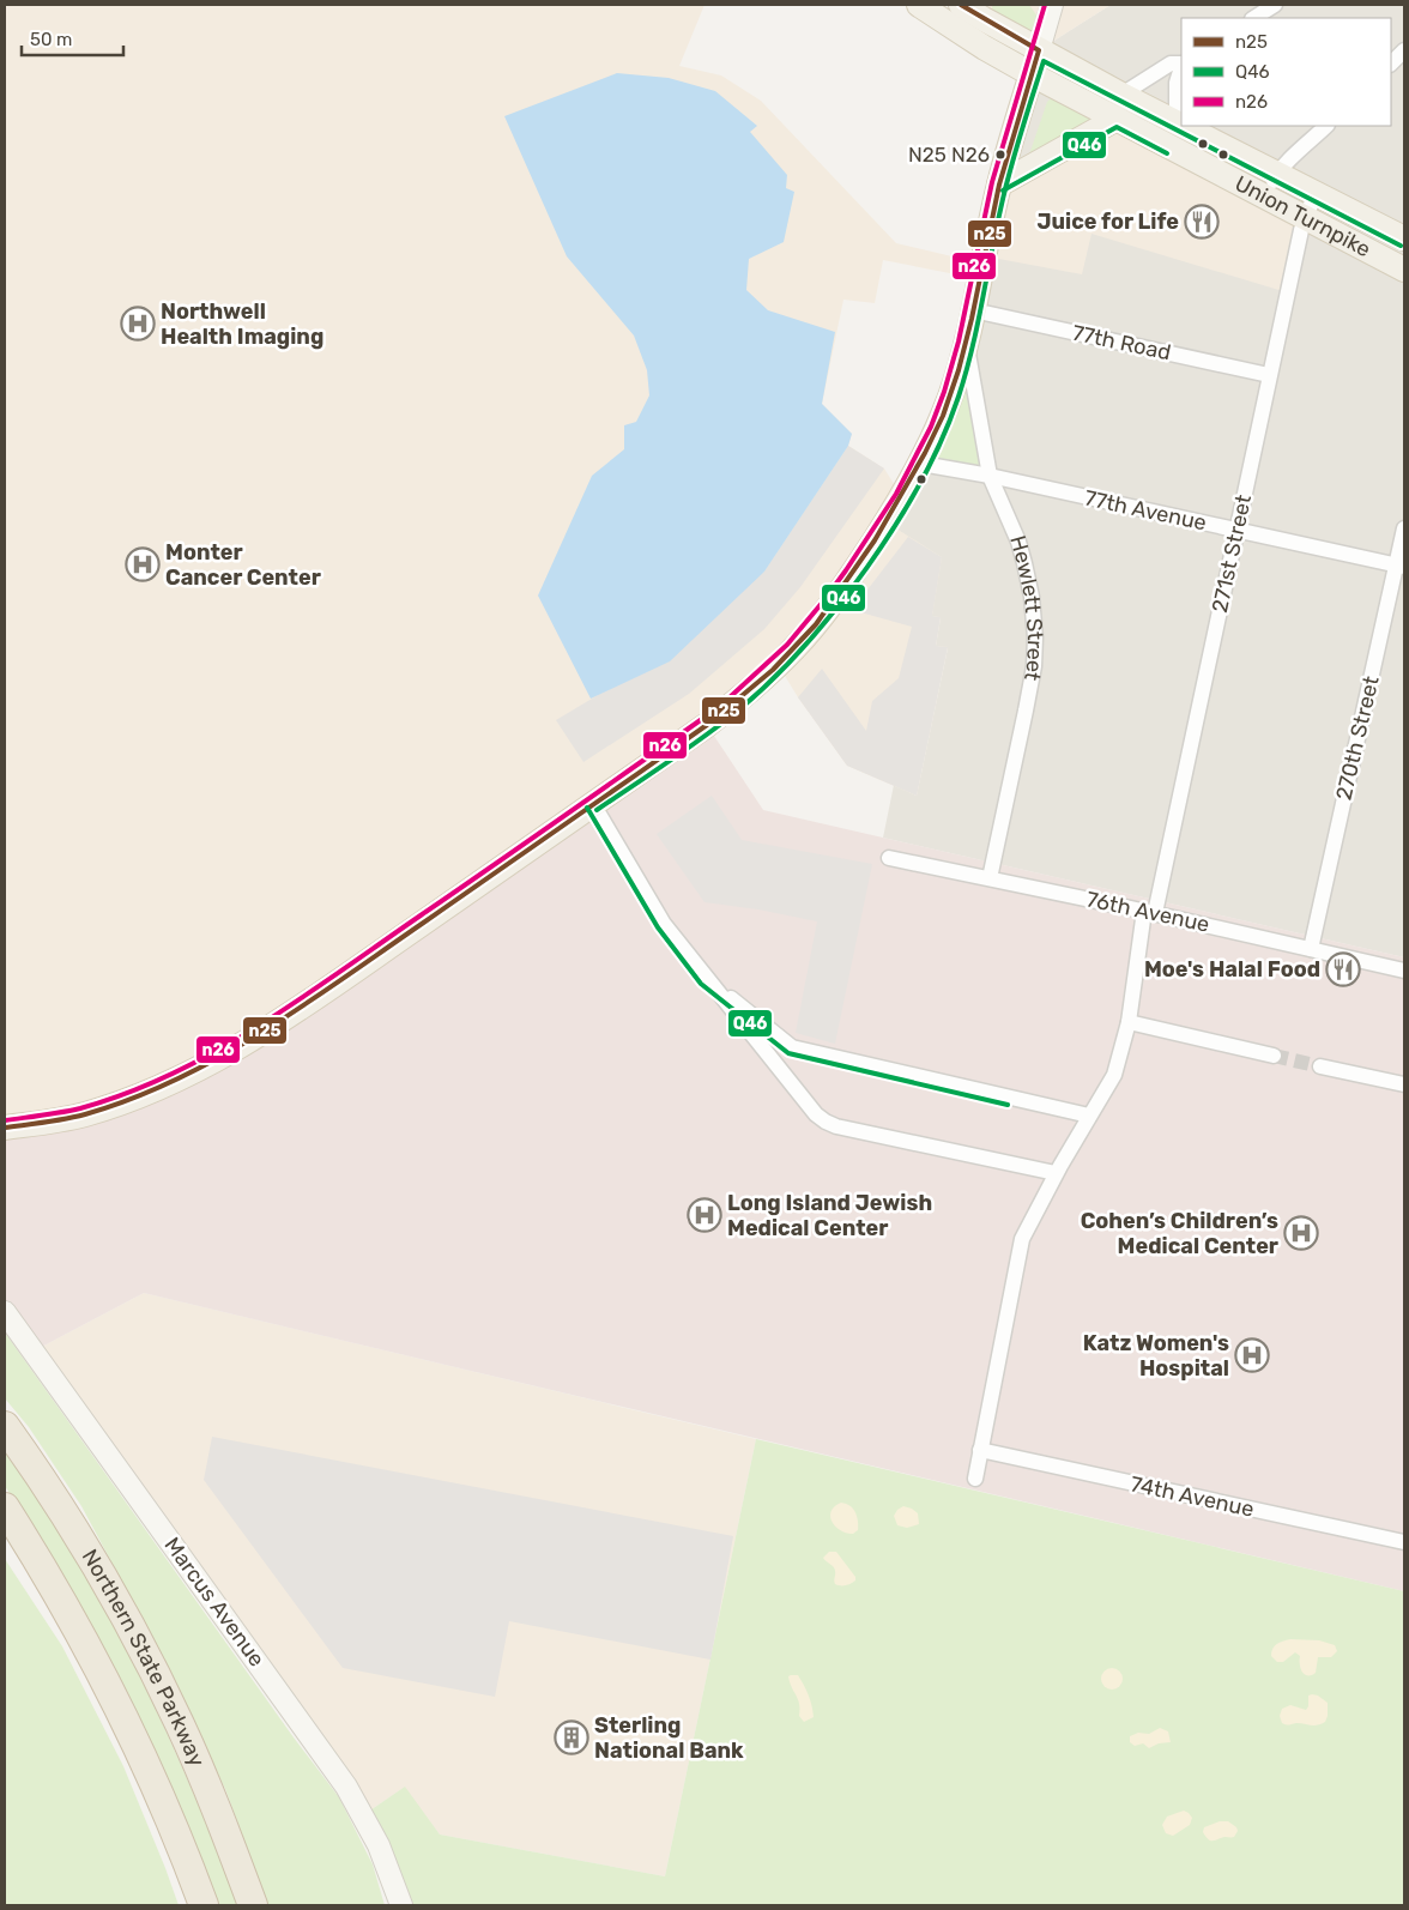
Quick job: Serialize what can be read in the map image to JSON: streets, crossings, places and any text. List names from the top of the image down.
{
  "streets": {
    "highway": ["Northern State Parkway"],
    "main road": ["Union Turnpike", "Marcus Avenue"],
    "street": [
      "77th Road",
      "77th Avenue",
      "271st Street",
      "Hewlett Street",
      "270th Street",
      "76th Avenue",
      "74th Avenue"
    ]
  },
  "crossings": [
    ["Union Turnpike", "271st Street"],
    ["77th Road", "271st Street"],
    ["77th Avenue", "271st Street"],
    ["77th Avenue", "Hewlett Street"],
    ["77th Avenue", "270th Street"],
    ["271st Street", "76th Avenue"],
    ["271st Street", "74th Avenue"],
    ["Hewlett Street", "76th Avenue"],
    ["270th Street", "76th Avenue"]
  ],
  "places": {
    "other": ["N25 N26"],
    "restaurant": ["Juice for Life", "Moe's Halal Food"],
    "hospital": [
      "Northwell Health Imaging",
      "Monter Cancer Center",
      "Long Island Jewish Medical Center",
      "Cohen’s Children’s Medical Center",
      "Katz Women's Hospital"
    ],
    "building": ["Sterling National Bank"]
  },
  "lines": ["transit line n25", "transit line n26", "transit line Q46"],
  "legend": ["n25", "Q46", "n26"],
  "scale_bar": "50 m"
}
